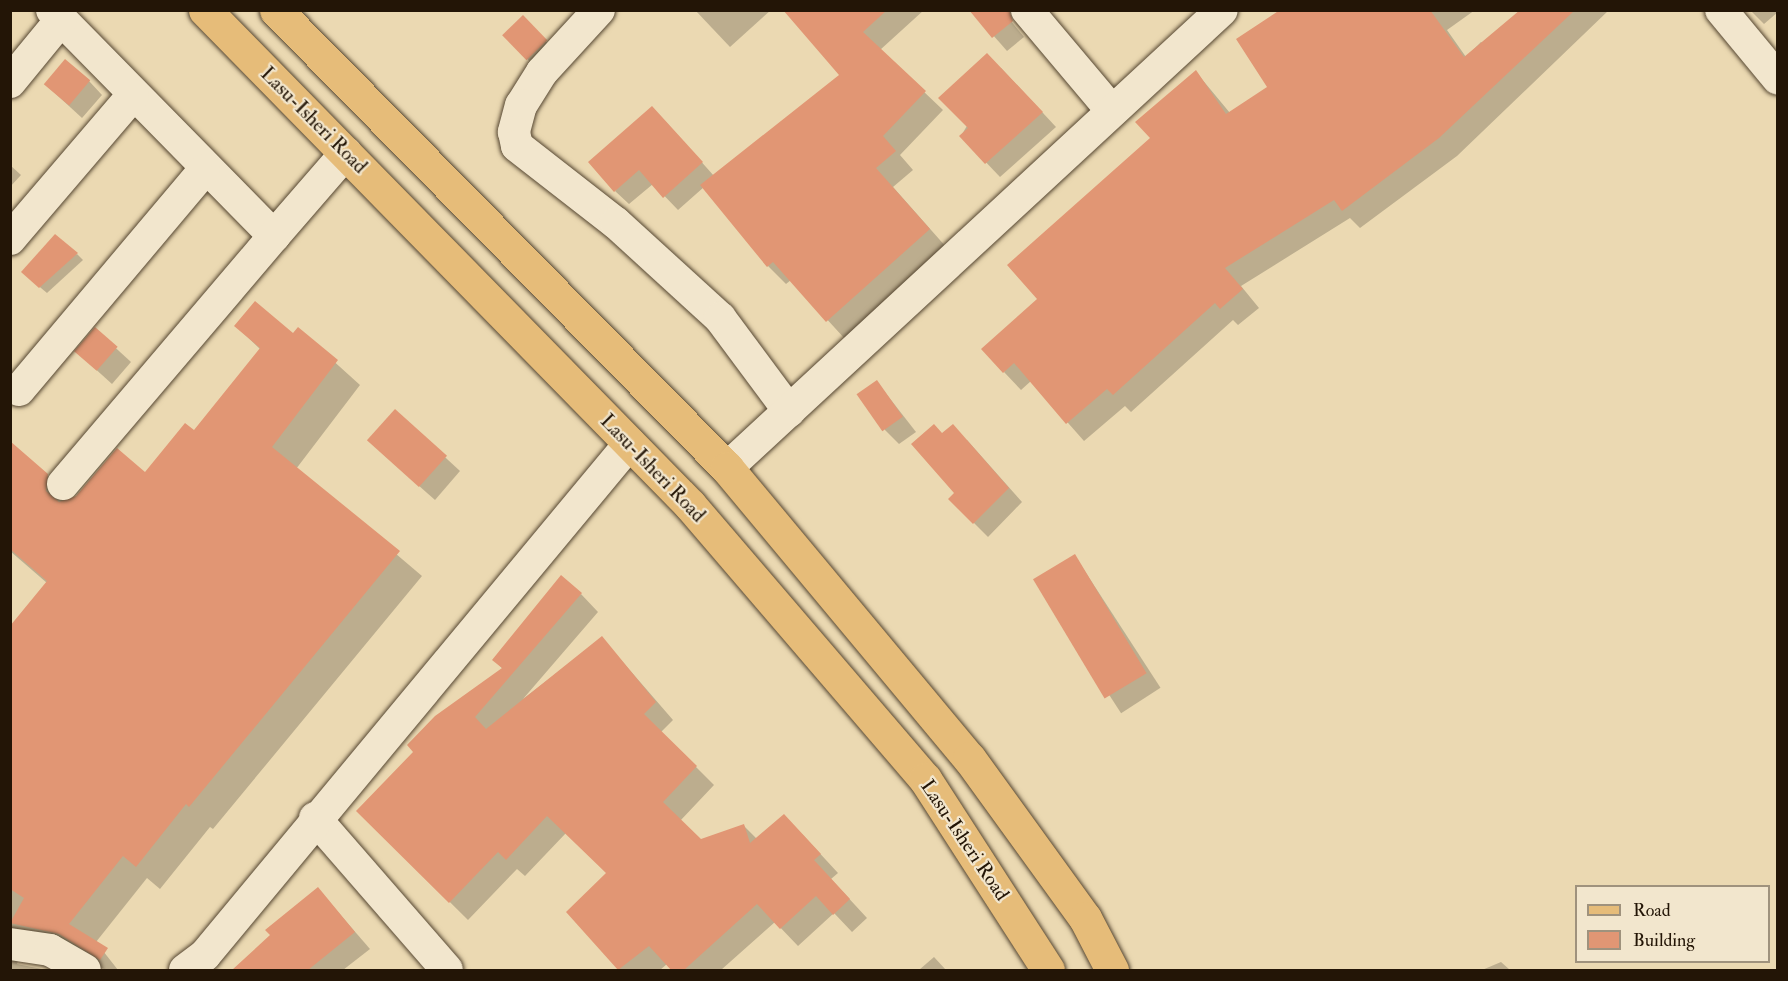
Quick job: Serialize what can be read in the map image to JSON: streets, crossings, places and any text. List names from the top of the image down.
{
  "streets": {
    "main road": ["Lasu-Isheri Road"]
  },
  "legend": ["Road", "Building"]
}
